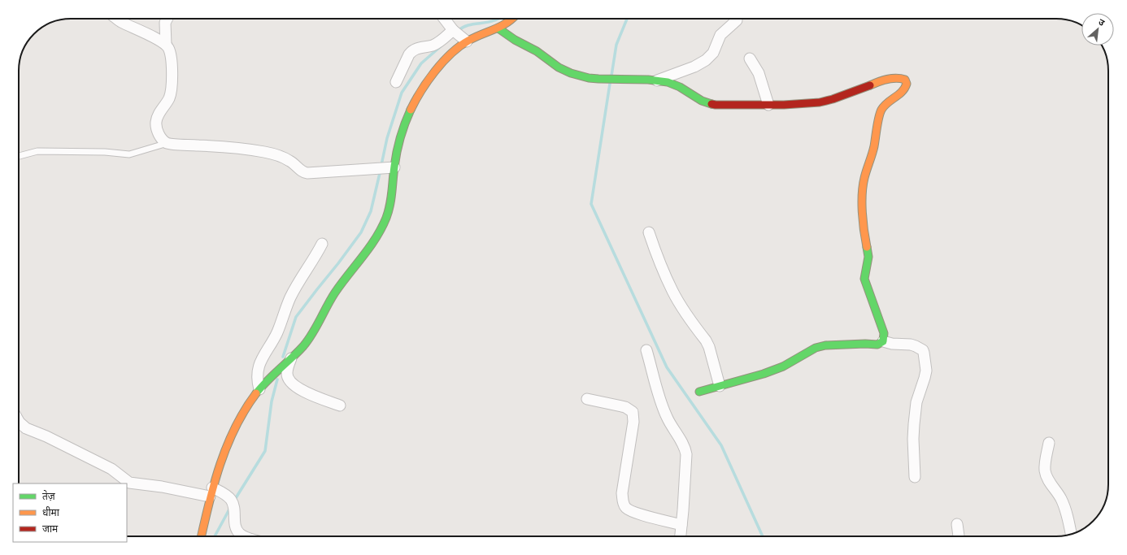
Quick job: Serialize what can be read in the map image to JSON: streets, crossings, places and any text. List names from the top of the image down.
{
  "legend": ["तेज़", "धीमा", "जाम"],
  "north": "top right"
}
